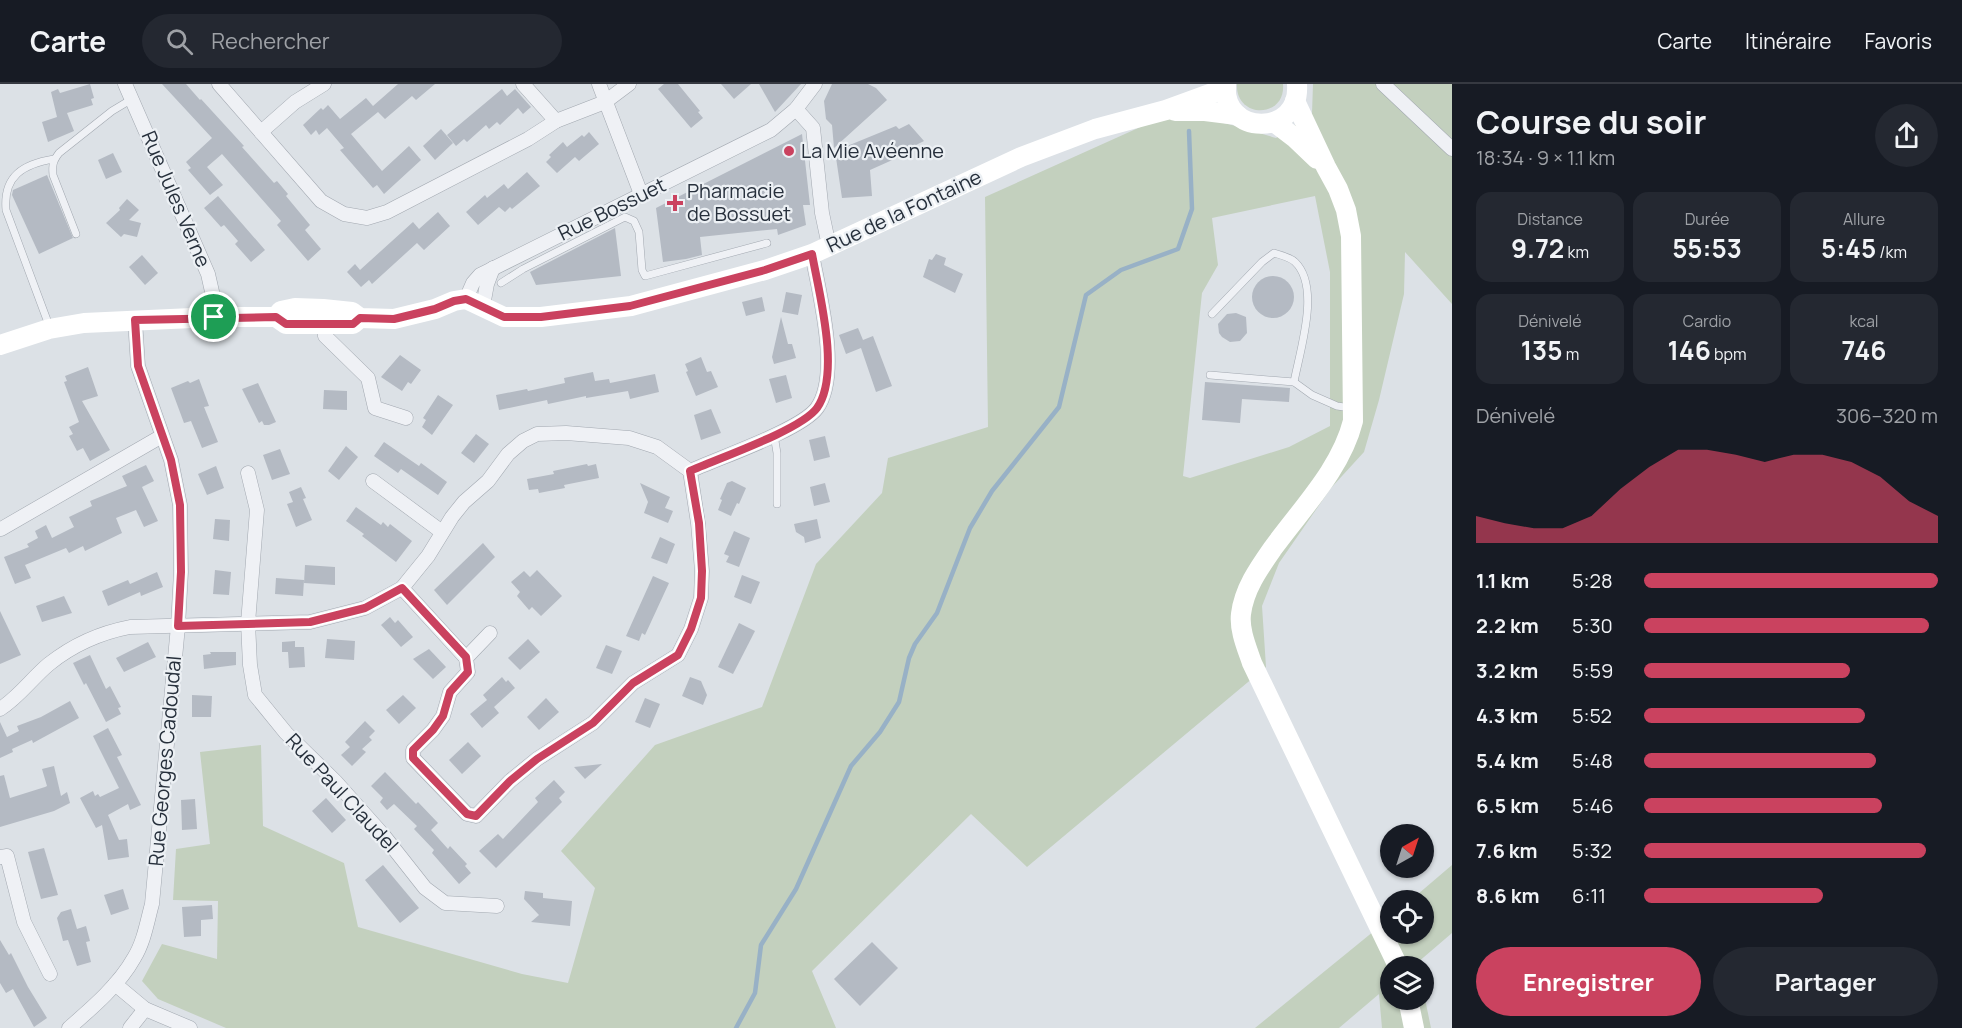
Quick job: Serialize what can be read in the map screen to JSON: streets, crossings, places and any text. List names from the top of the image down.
{
  "streets": {
    "main road": ["Rue de la Fontaine"],
    "street": [
      "Rue Jules Verne",
      "Rue Bossuet",
      "Rue Georges Cadoudal",
      "Rue Paul Claudel"
    ]
  },
  "crossings": [
    ["Rue Bossuet", "Rue de la Fontaine"]
  ],
  "places": {
    "other": ["La Mie Avéenne"],
    "health": ["Pharmacie de Bossuet"]
  },
  "north": "top right",
  "page": {
    "header": "Carte",
    "search": "Rechercher",
    "nav": ["Carte", "Itinéraire", "Favoris"],
    "heading": ["Course du soir", "18:34 · 9 × 1.1 km"],
    "stats": [
      ["Distance", "9.72 km"],
      ["Durée", "55:53"],
      ["Allure", "5:45 /km"],
      ["Dénivelé", "135 m"],
      ["Cardio", "146 bpm"],
      ["kcal", "746"]
    ],
    "chart": ["Dénivelé", "306–320 m"],
    "list": [
      {
        "name": "1.1 km",
        "note": "5:28"
      },
      {
        "name": "2.2 km",
        "note": "5:30"
      },
      {
        "name": "3.2 km",
        "note": "5:59"
      },
      {
        "name": "4.3 km",
        "note": "5:52"
      },
      {
        "name": "5.4 km",
        "note": "5:48"
      },
      {
        "name": "6.5 km",
        "note": "5:46"
      },
      {
        "name": "7.6 km",
        "note": "5:32"
      },
      {
        "name": "8.6 km",
        "note": "6:11"
      }
    ],
    "buttons": ["Enregistrer", "Partager"]
  }
}
